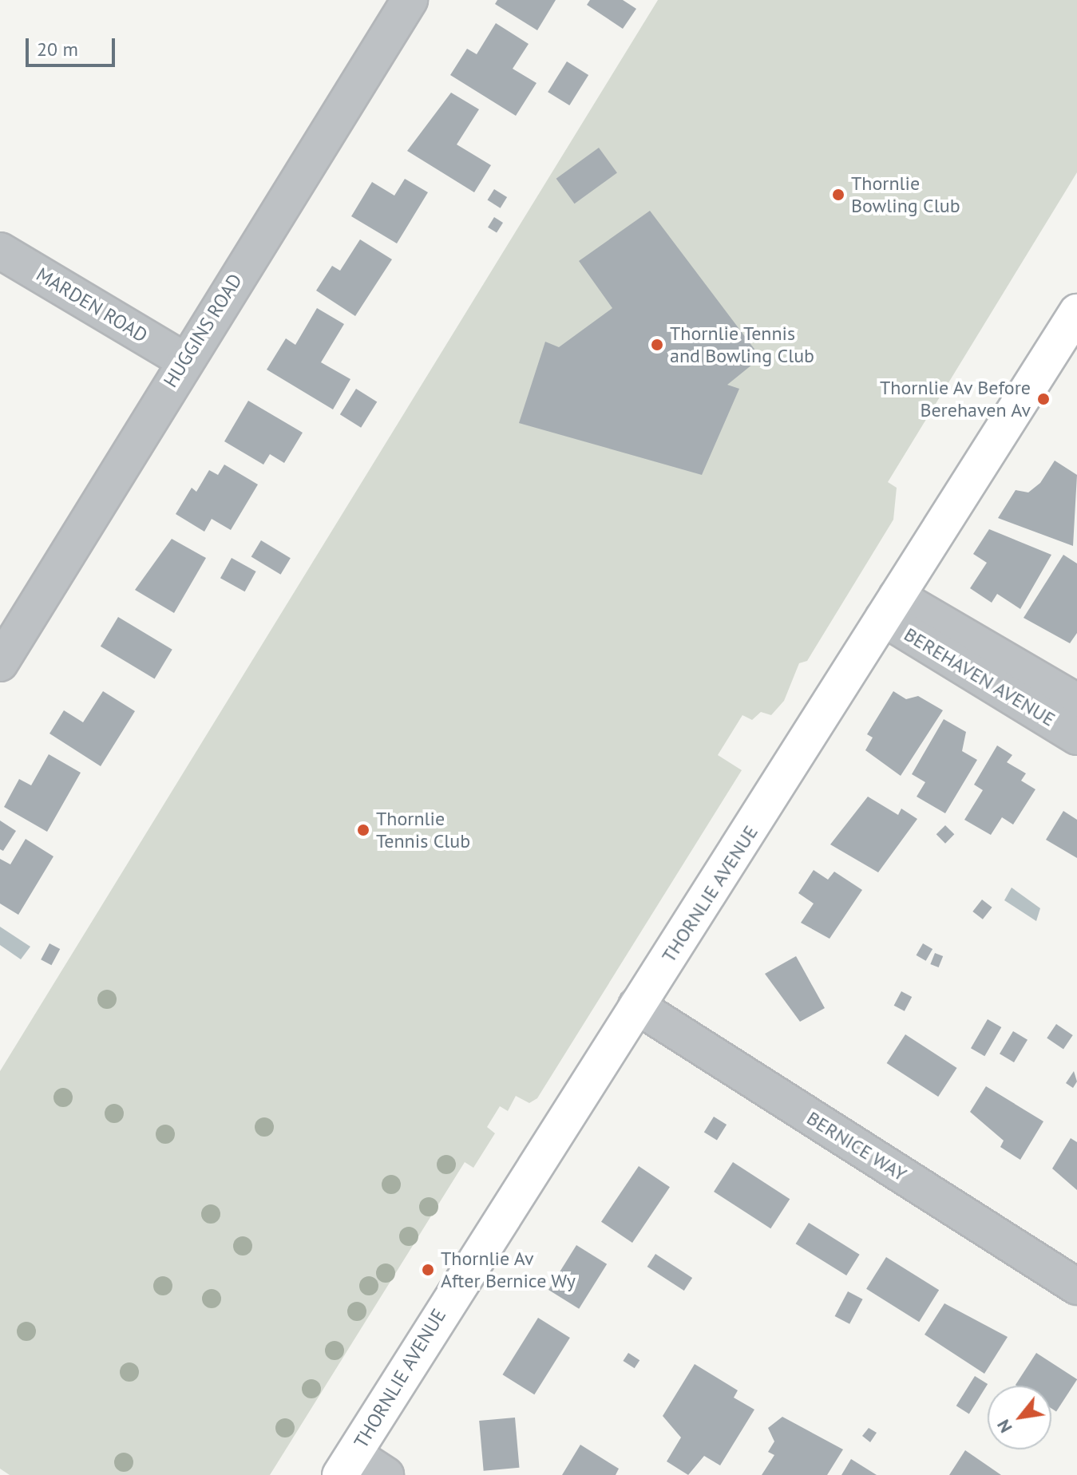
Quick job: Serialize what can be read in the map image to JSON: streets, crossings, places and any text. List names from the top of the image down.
{
  "streets": {
    "main road": ["THORNLIE AVENUE"],
    "street": [
      "MARDEN ROAD",
      "HUGGINS ROAD",
      "BEREHAVEN AVENUE",
      "BERNICE WAY"
    ]
  },
  "crossings": [
    ["MARDEN ROAD", "HUGGINS ROAD"],
    ["BEREHAVEN AVENUE", "THORNLIE AVENUE"],
    ["THORNLIE AVENUE", "BERNICE WAY"]
  ],
  "places": [
    "Thornlie Bowling Club",
    "Thornlie Tennis and Bowling Club",
    "Thornlie Av Before Berehaven Av",
    "Thornlie Tennis Club",
    "Thornlie Av After Bernice Wy"
  ],
  "scale_bar": "20 m",
  "north": "bottom left"
}
